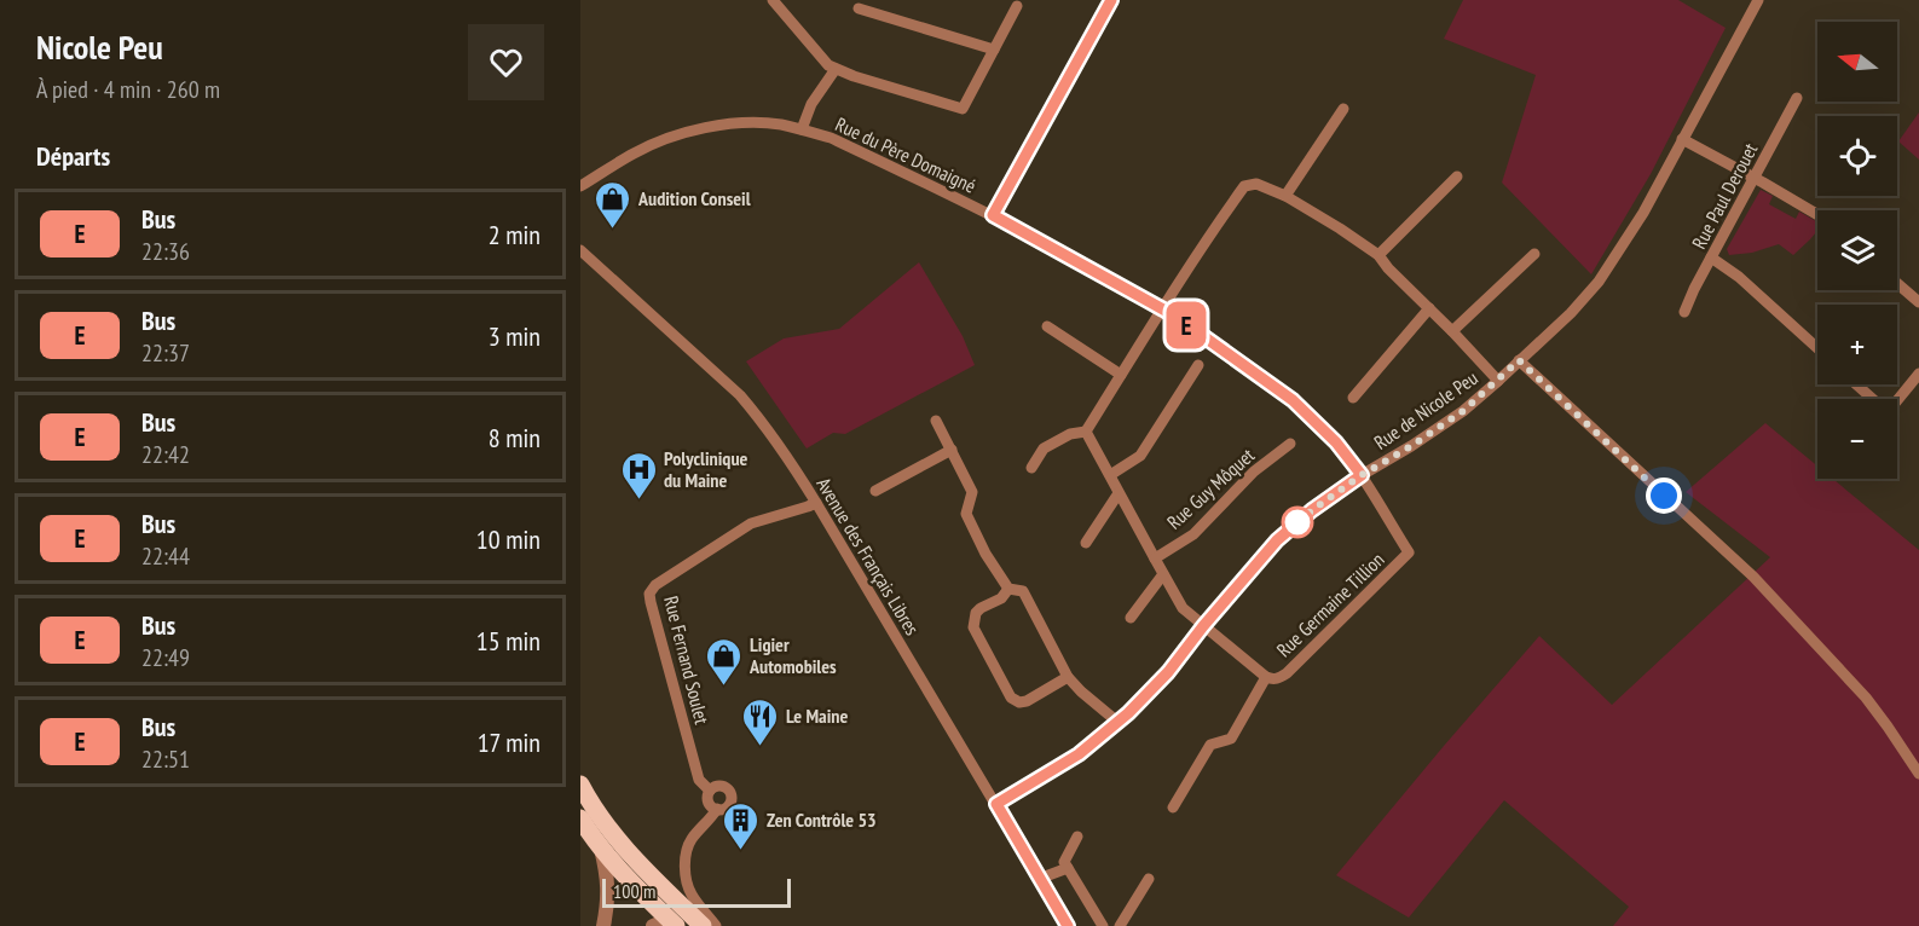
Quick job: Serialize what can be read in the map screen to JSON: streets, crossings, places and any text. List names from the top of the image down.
{
  "streets": {
    "street": [
      "Rue du Père Domaigné",
      "Rue Paul Derouet",
      "Rue de Nicole Peu",
      "Rue Guy Môquet",
      "Avenue des Français Libres",
      "Rue Germaine Tillion",
      "Rue Fernand Soulet"
    ]
  },
  "crossings": [
    ["Rue du Père Domaigné", "Rue de Nicole Peu"],
    ["Rue du Père Domaigné", "Rue Germaine Tillion"],
    ["Rue de Nicole Peu", "Rue Guy Môquet"],
    ["Rue de Nicole Peu", "Avenue des Français Libres"],
    ["Rue de Nicole Peu", "Rue Germaine Tillion"],
    ["Rue Guy Môquet", "Rue Germaine Tillion"],
    ["Avenue des Français Libres", "Rue Fernand Soulet"]
  ],
  "places": {
    "shop": ["Audition Conseil", "Ligier Automobiles"],
    "hospital": ["Polyclinique du Maine"],
    "restaurant": ["Le Maine"],
    "building": ["Zen Contrôle 53"]
  },
  "lines": ["bus line E"],
  "scale_bar": "100 m",
  "north": "left",
  "page": {
    "heading": [
      ["Nicole Peu", "À pied · 4 min · 260 m"],
      "Départs"
    ],
    "on_map": "E",
    "map_buttons": ["+", "−"],
    "list": [
      {
        "mark": "E",
        "name": "Bus",
        "note": "22:36",
        "value": "2 min"
      },
      {
        "mark": "E",
        "name": "Bus",
        "note": "22:37",
        "value": "3 min"
      },
      {
        "mark": "E",
        "name": "Bus",
        "note": "22:42",
        "value": "8 min"
      },
      {
        "mark": "E",
        "name": "Bus",
        "note": "22:44",
        "value": "10 min"
      },
      {
        "mark": "E",
        "name": "Bus",
        "note": "22:49",
        "value": "15 min"
      },
      {
        "mark": "E",
        "name": "Bus",
        "note": "22:51",
        "value": "17 min"
      }
    ],
    "scale": "100 m"
  }
}
